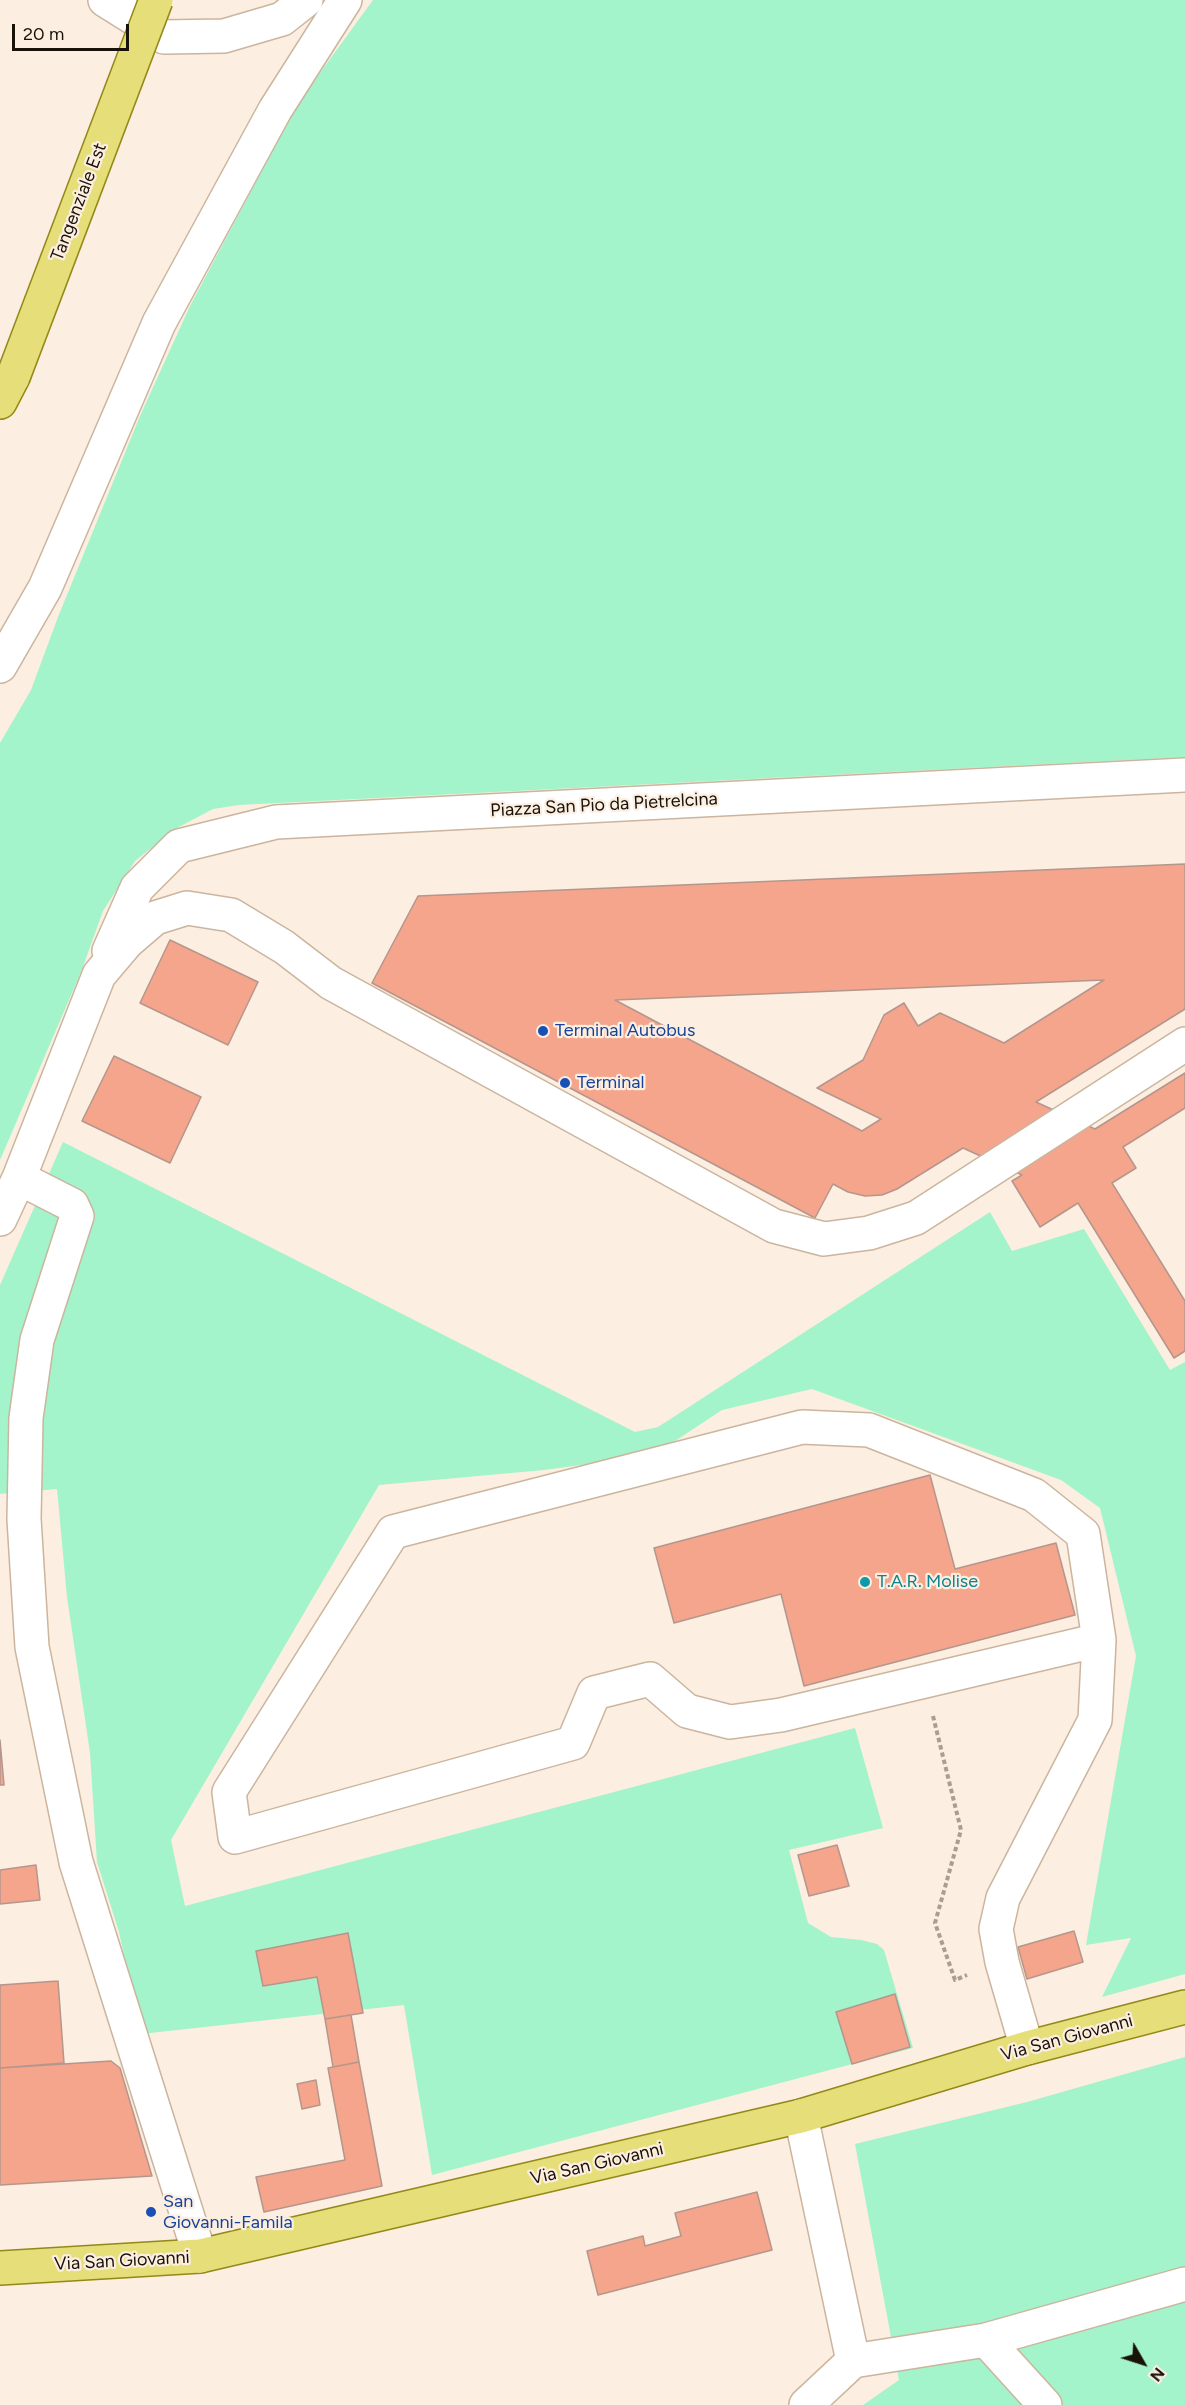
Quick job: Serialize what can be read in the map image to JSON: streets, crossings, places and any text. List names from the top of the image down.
{
  "streets": {
    "main road": ["Tangenziale Est", "Via San Giovanni"],
    "street": ["Piazza San Pio da Pietrelcina"]
  },
  "places": [
    "Terminal Autobus",
    "Terminal",
    "T.A.R. Molise",
    "San Giovanni-Famila"
  ],
  "scale_bar": "20 m",
  "north": "bottom right"
}
